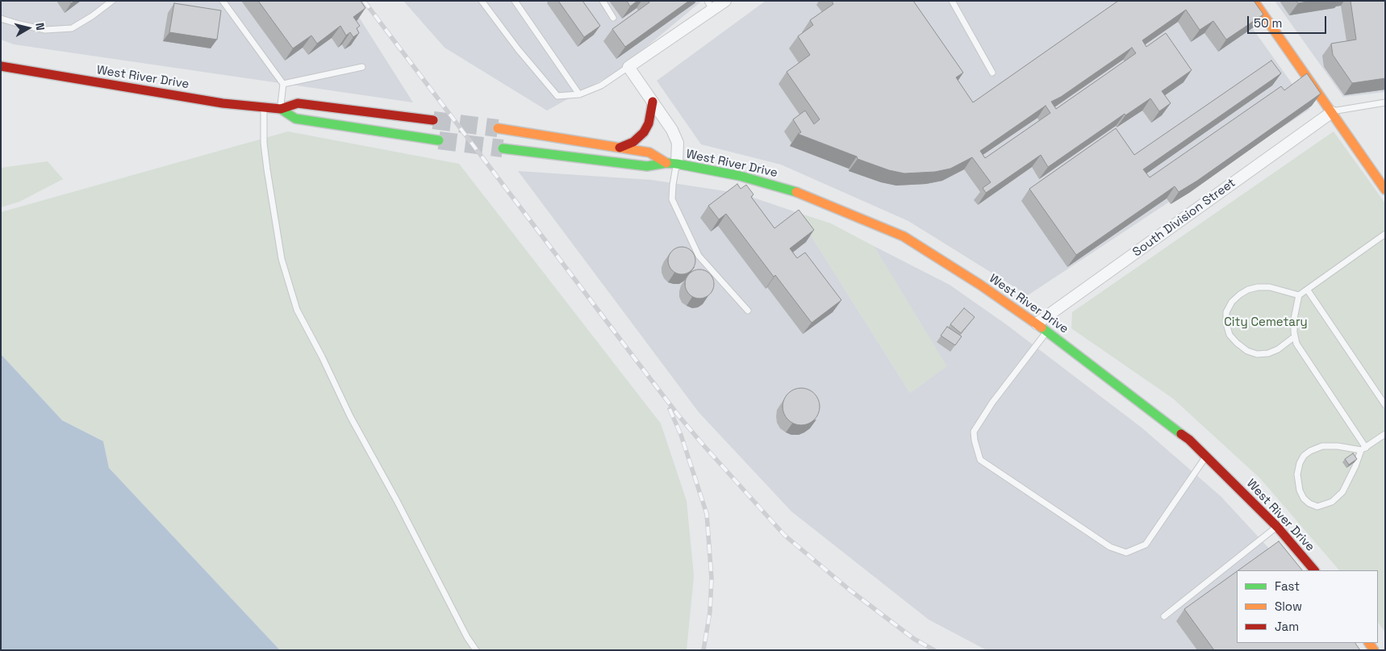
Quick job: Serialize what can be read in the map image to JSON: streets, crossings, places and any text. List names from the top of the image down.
{
  "streets": {
    "main road": ["West River Drive"],
    "street": ["South Division Street"]
  },
  "crossings": [
    ["West River Drive", "South Division Street"]
  ],
  "parks": ["City Cemetary"],
  "legend": ["Fast", "Slow", "Jam"],
  "scale_bar": "50 m",
  "north": "right"
}
